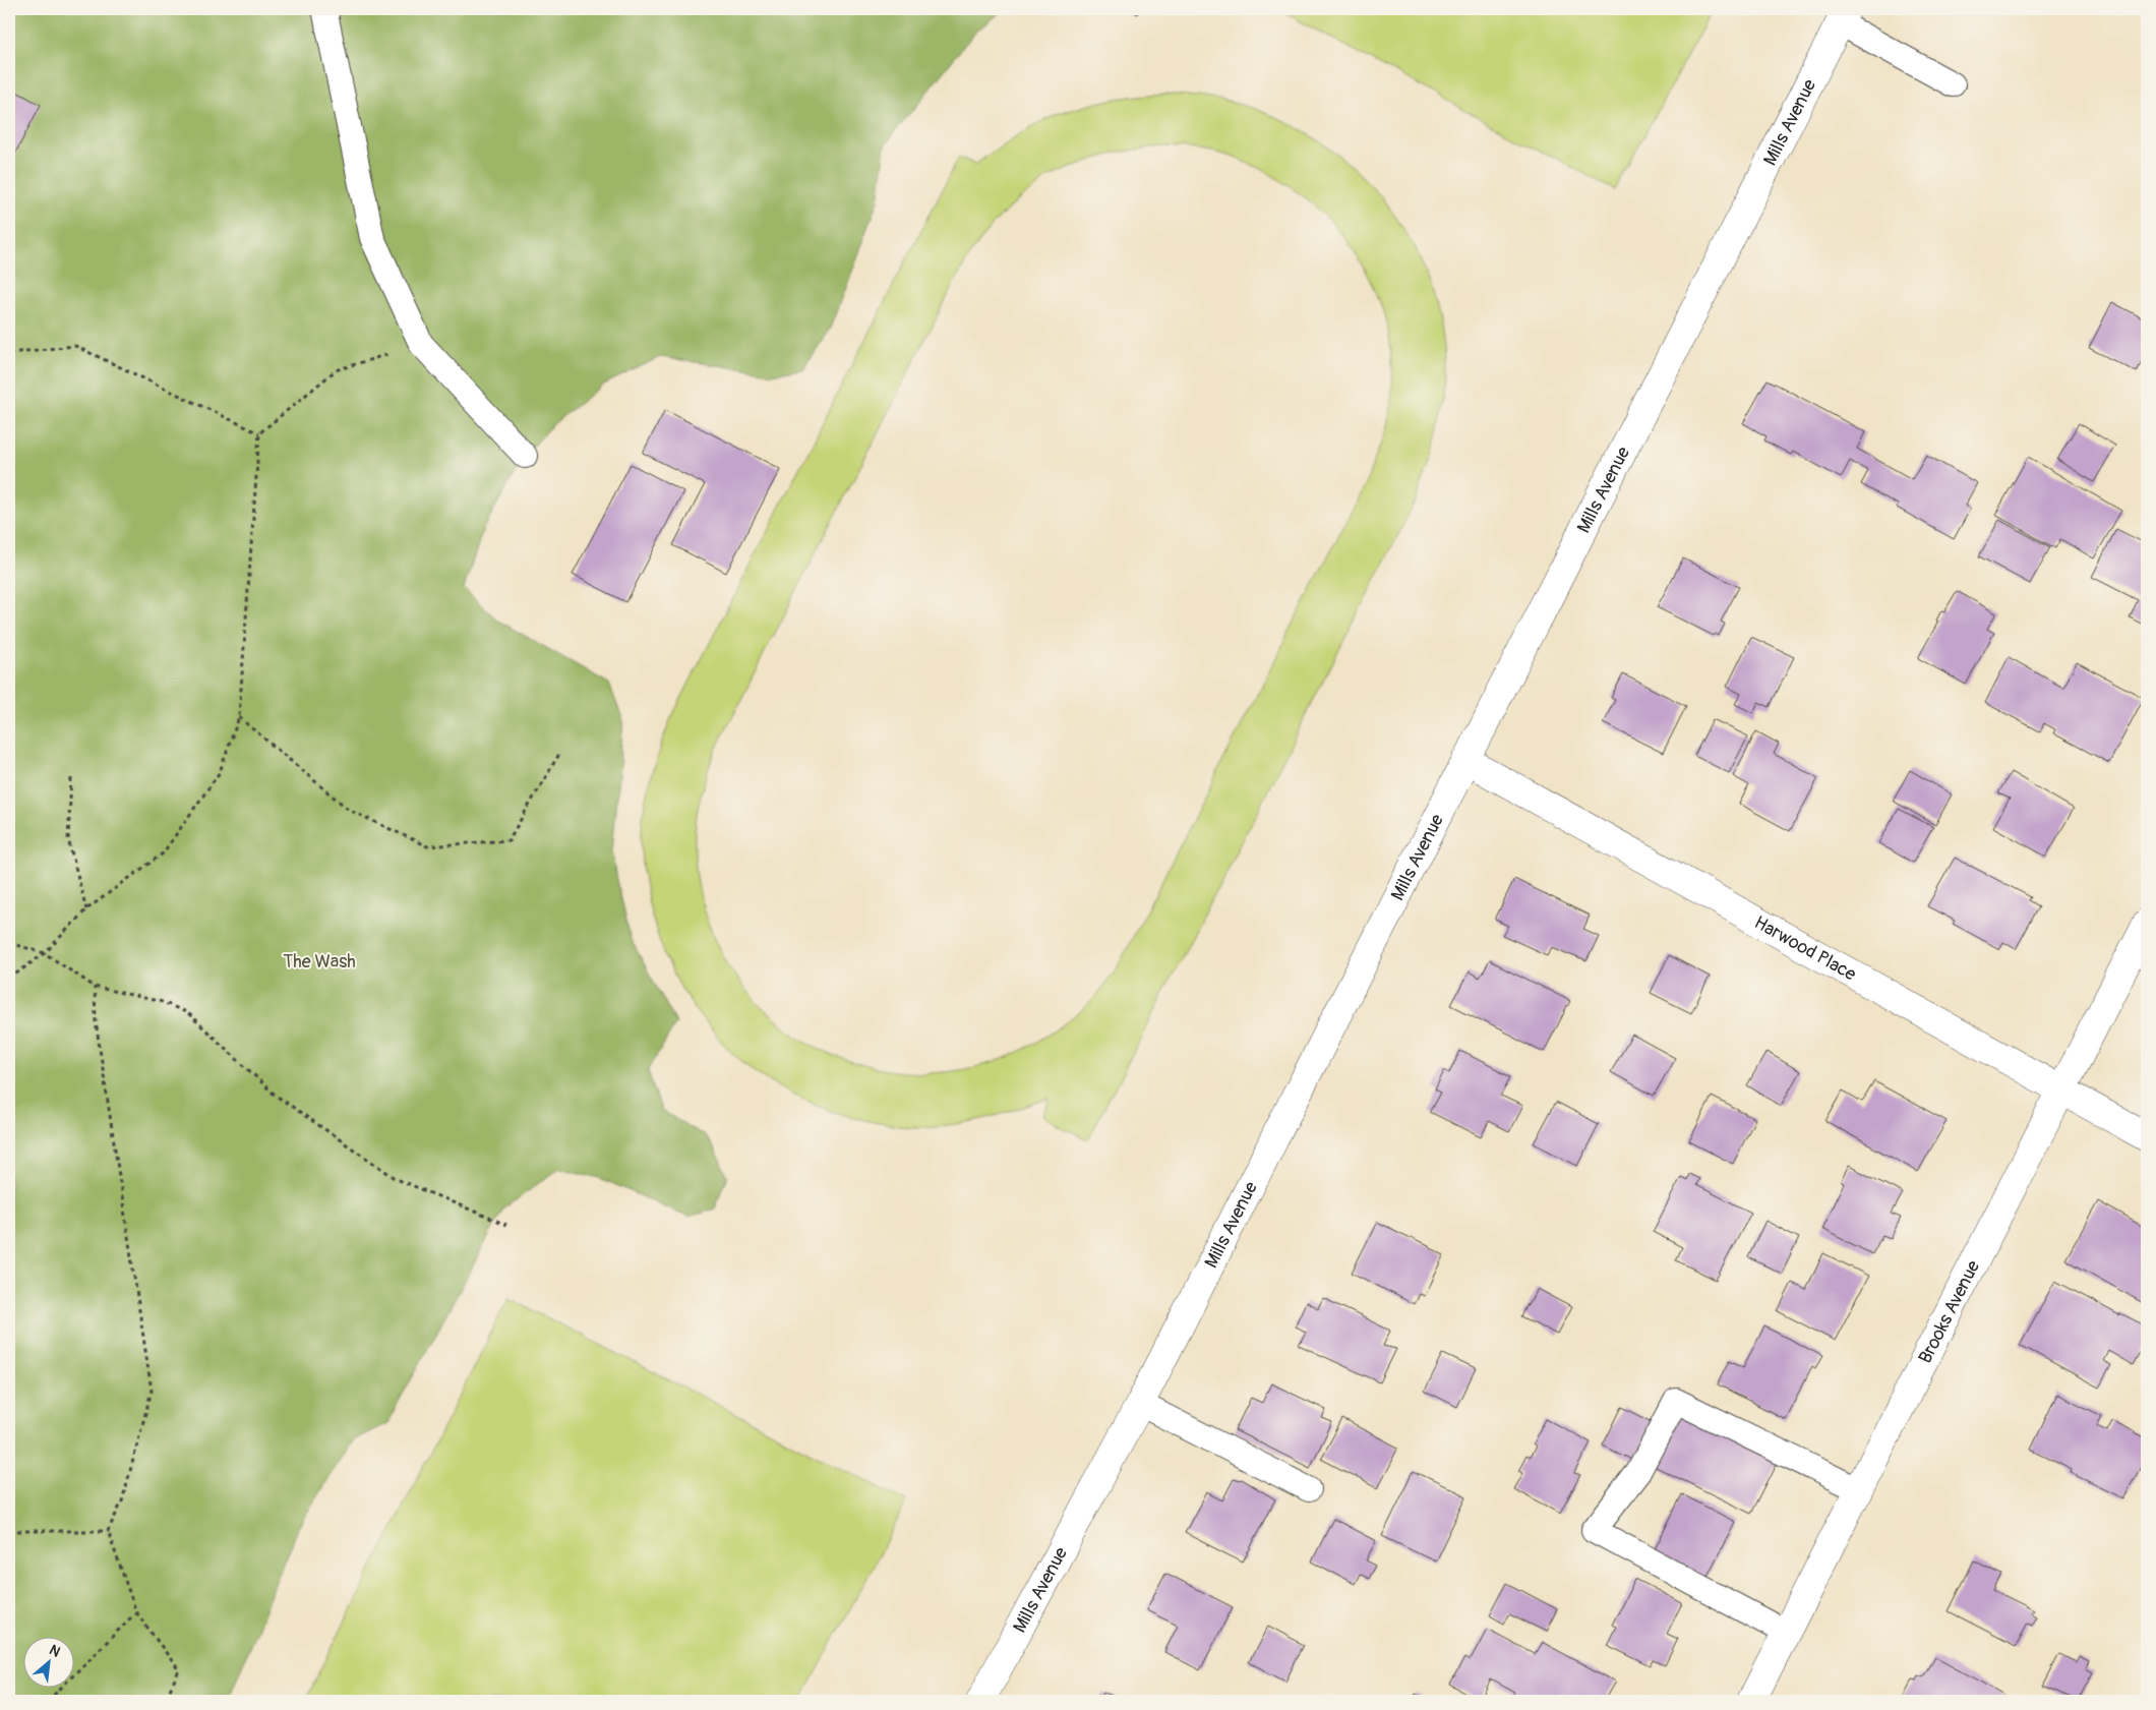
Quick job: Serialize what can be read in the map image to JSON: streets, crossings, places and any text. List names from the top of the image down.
{
  "streets": {
    "street": ["Mills Avenue", "Harwood Place", "Brooks Avenue"]
  },
  "crossings": [
    ["Mills Avenue", "Harwood Place"],
    ["Harwood Place", "Brooks Avenue"]
  ],
  "parks": ["The Wash"],
  "north": "top right"
}
